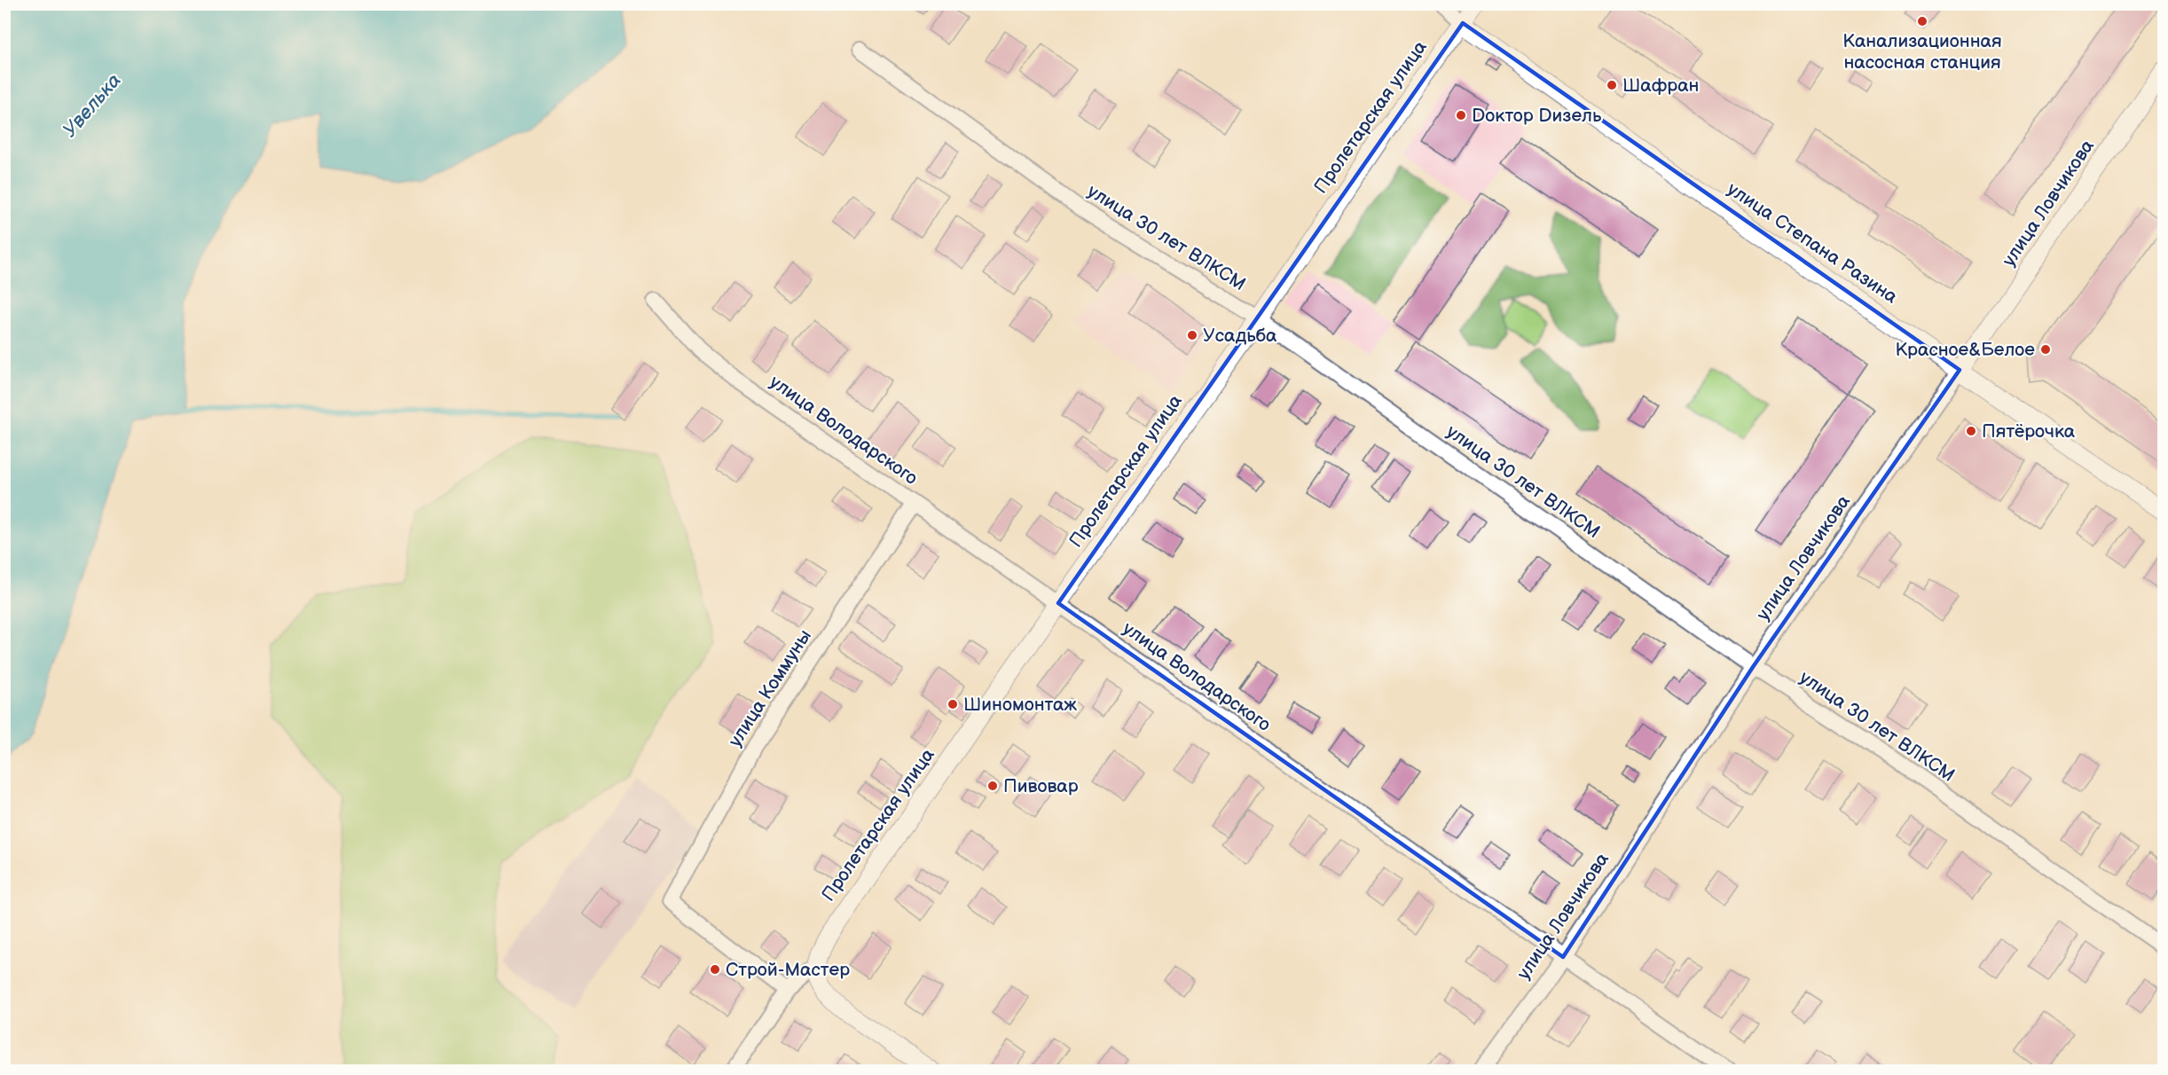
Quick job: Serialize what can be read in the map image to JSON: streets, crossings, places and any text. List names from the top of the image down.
{
  "streets": {
    "street": [
      "Пролетарская улица",
      "улица Ловчикова",
      "улица 30 лет ВЛКСМ",
      "улица Степана Разина",
      "улица Володарского",
      "улица Коммуны"
    ]
  },
  "crossings": [
    ["Пролетарская улица", "улица 30 лет ВЛКСМ"],
    ["Пролетарская улица", "улица Степана Разина"],
    ["Пролетарская улица", "улица Володарского"],
    ["улица Ловчикова", "улица 30 лет ВЛКСМ"],
    ["улица Ловчикова", "улица Степана Разина"],
    ["улица Ловчикова", "улица Володарского"],
    ["улица Володарского", "улица Коммуны"]
  ],
  "water": ["Увелька"],
  "places": [
    "Канализационная насосная станция",
    "Шафран",
    "Dоктор Dизель",
    "Усадьба",
    "Красное&Белое",
    "Пятёрочка",
    "Шиномонтаж",
    "Пивовар",
    "Строй-Мастер"
  ]
}
